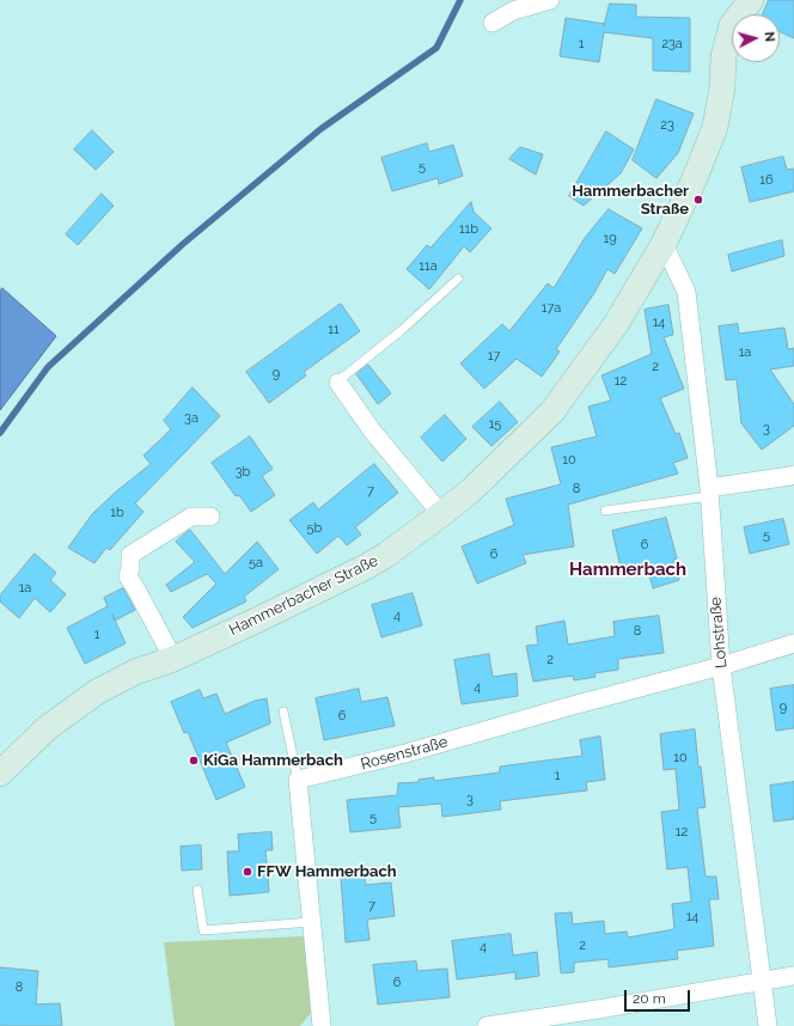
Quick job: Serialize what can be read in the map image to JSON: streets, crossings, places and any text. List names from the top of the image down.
{
  "streets": {
    "main road": ["Hammerbacher Straße"],
    "street": ["Lohstraße", "Rosenstraße"]
  },
  "crossings": [
    ["Hammerbacher Straße", "Lohstraße"],
    ["Lohstraße", "Rosenstraße"]
  ],
  "districts": ["Hammerbach"],
  "places": ["Hammerbacher Straße", "KiGa Hammerbach", "FFW Hammerbach"],
  "house_numbers": [
    "1",
    "23a",
    "23",
    "5",
    "16",
    "11b",
    "19",
    "11a",
    "17a",
    "14",
    "11",
    "1a",
    "17",
    "2",
    "9",
    "12",
    "3a",
    "15",
    "3",
    "10",
    "3b",
    "8",
    "7",
    "1b",
    "5b",
    "5",
    "6",
    "6",
    "5a",
    "1a",
    "4",
    "8",
    "1",
    "2",
    "4",
    "9",
    "6",
    "10",
    "1",
    "3",
    "5",
    "12",
    "7",
    "14",
    "2",
    "4",
    "6",
    "8"
  ],
  "scale_bar": "20 m",
  "north": "right"
}
